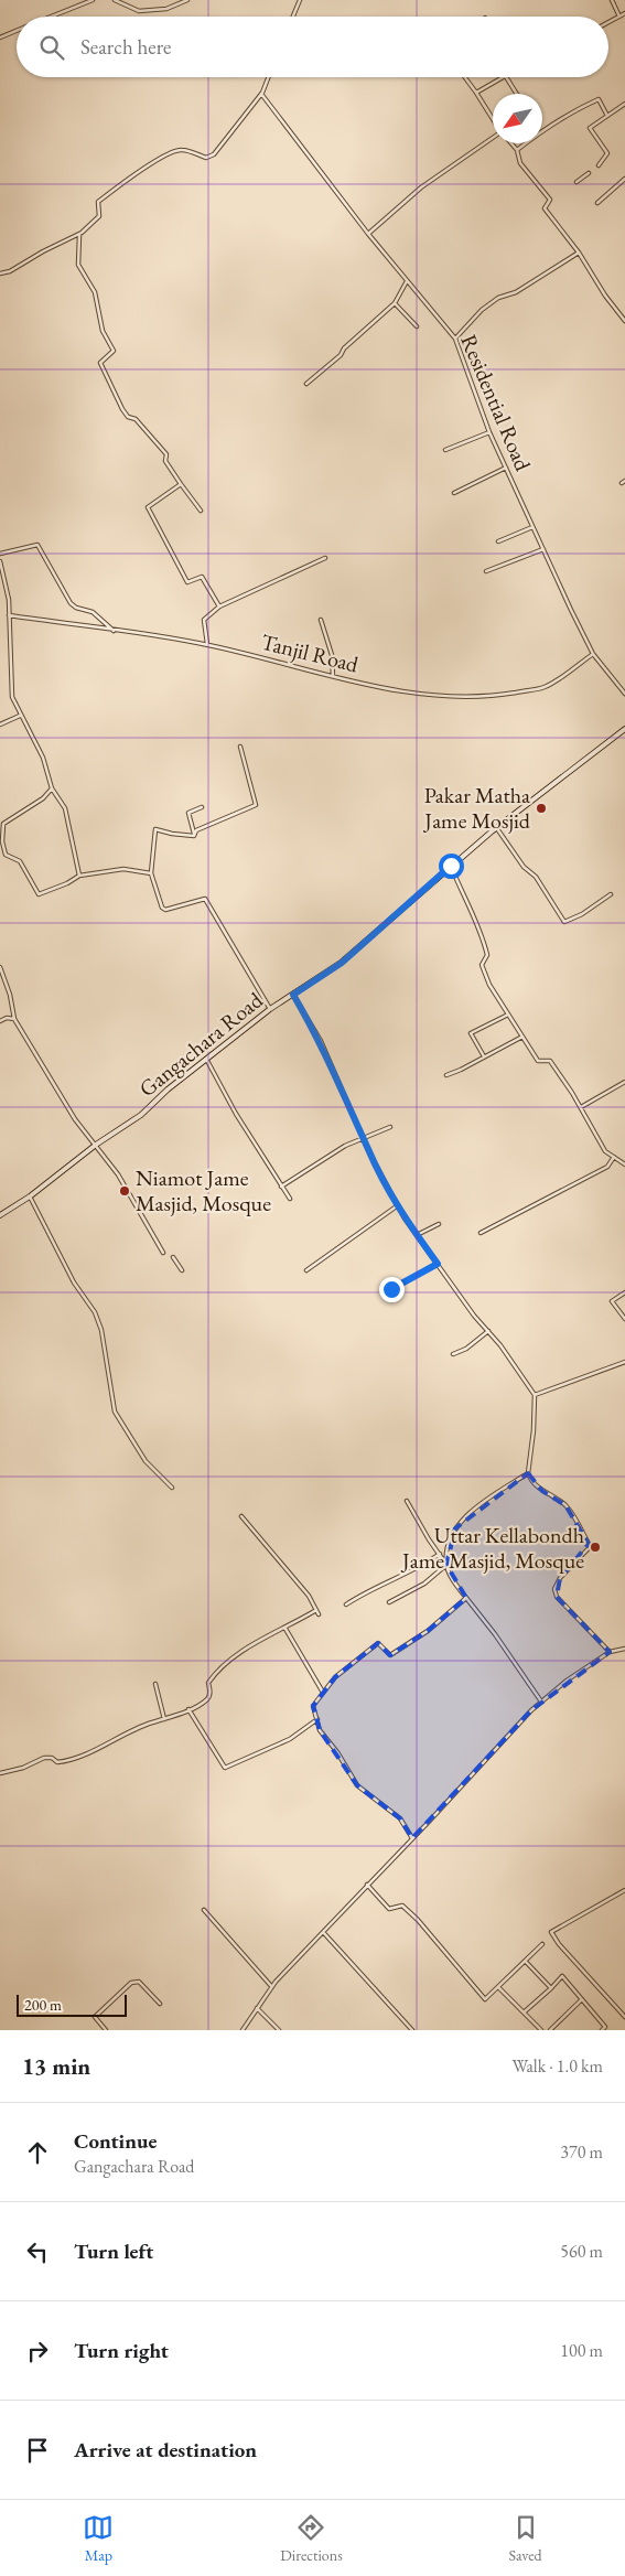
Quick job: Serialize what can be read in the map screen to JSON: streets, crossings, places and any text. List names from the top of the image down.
{
  "streets": {
    "main road": ["Gangachara Road"],
    "street": ["Residential Road", "Tanjil Road"]
  },
  "crossings": [
    ["Residential Road", "Tanjil Road"]
  ],
  "places": ["Pakar Matha Jame Mosjid", "Niamot Jame Masjid, Mosque", "Uttar Kellabondh Jame Masjid, Mosque"],
  "scale_bar": "200 m",
  "north": "bottom left",
  "page": {
    "search": "Search here",
    "scale": "200 m",
    "heading": ["13 min", "Walk · 1.0 km"],
    "list": [
      ["Continue", "Gangachara Road", "370 m"],
      ["Turn left", "560 m"],
      ["Turn right", "100 m"],
      "Arrive at destination"
    ],
    "nav": ["Map", "Directions", "Saved"]
  }
}
